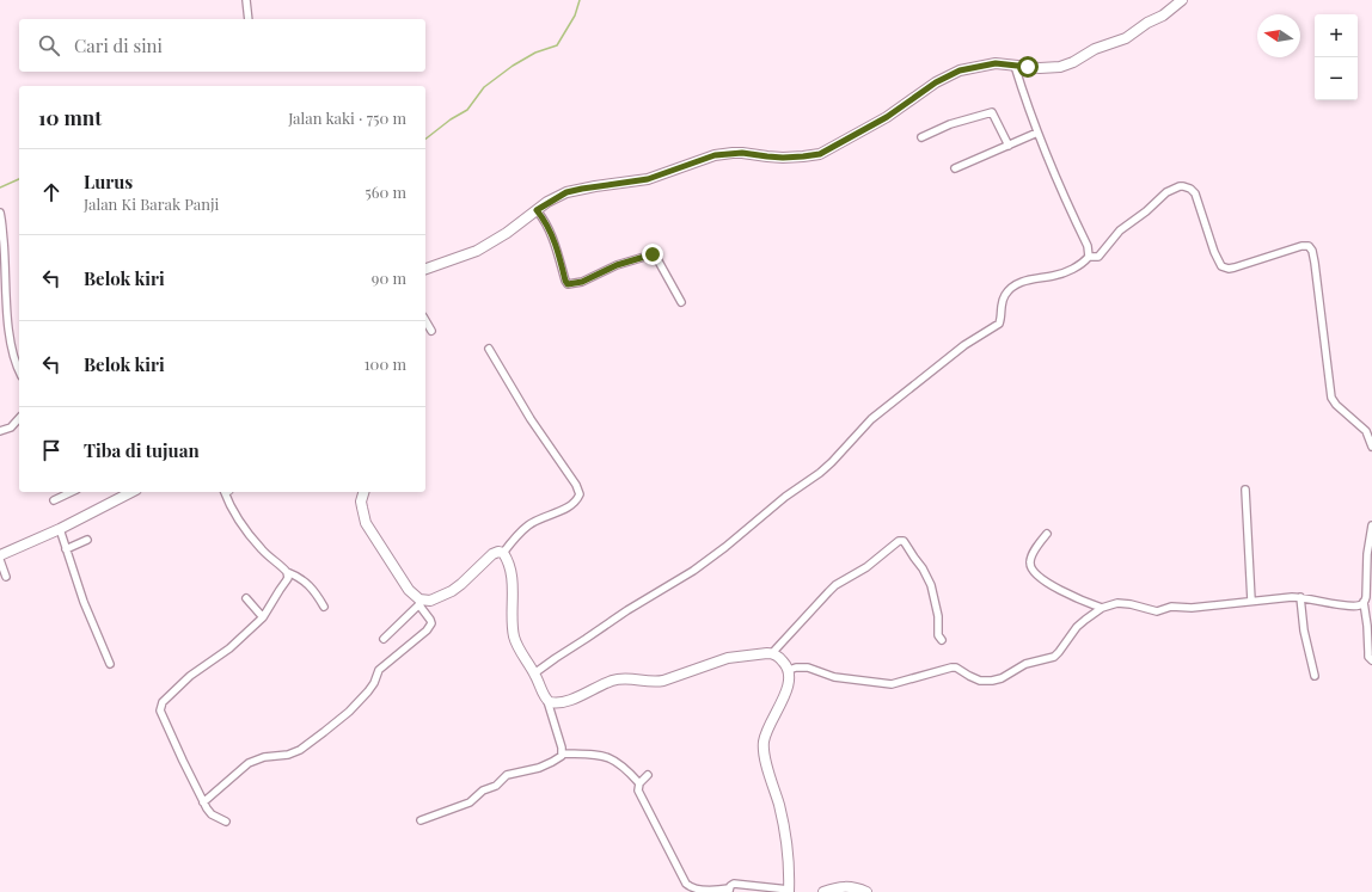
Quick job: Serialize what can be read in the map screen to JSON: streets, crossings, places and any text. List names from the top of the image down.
{
  "north": "left",
  "page": {
    "map_buttons": ["+", "−"],
    "search": "Cari di sini",
    "heading": ["10 mnt", "Jalan kaki · 750 m"],
    "list": [
      ["Lurus", "Jalan Ki Barak Panji", "560 m"],
      ["Belok kiri", "90 m"],
      ["Belok kiri", "100 m"],
      "Tiba di tujuan"
    ]
  }
}
